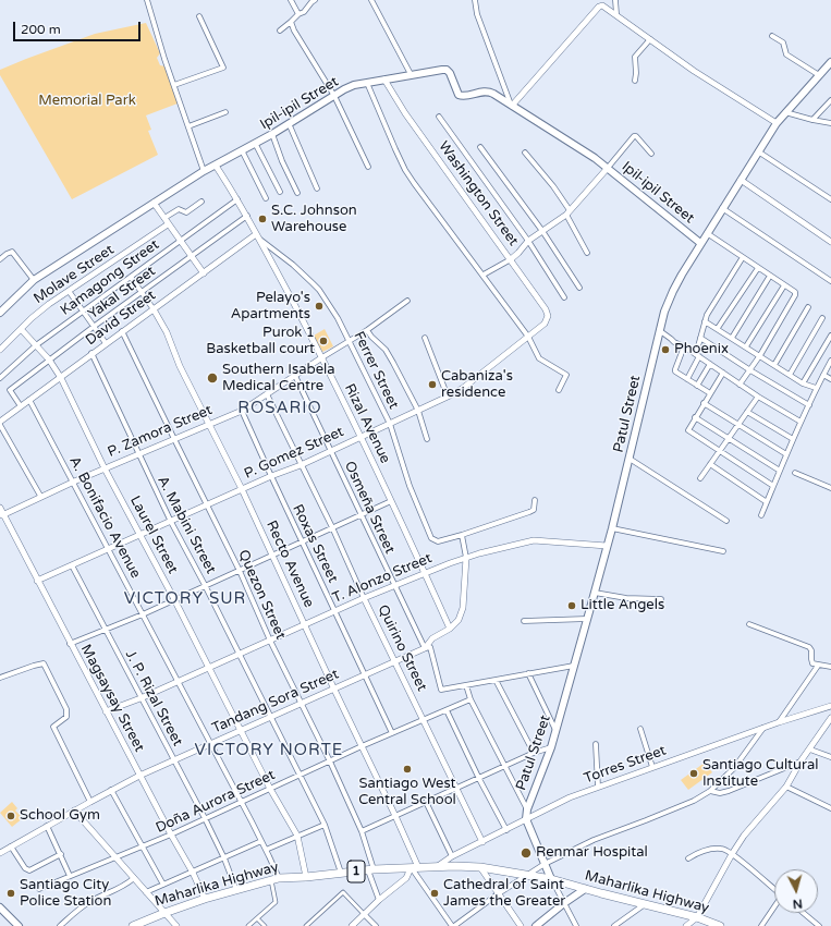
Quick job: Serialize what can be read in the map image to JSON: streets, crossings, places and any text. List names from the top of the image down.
{
  "streets": {
    "main road": [
      "Ipil-ipil Street",
      "Patul Street",
      "1",
      "Maharlika Highway"
    ],
    "street": [
      "Washington Street",
      "Molave Street",
      "Kamagong Street",
      "Yakal Street",
      "David Street",
      "Ferrer Street",
      "Rizal Avenue",
      "P. Zamora Street",
      "P. Gomez Street",
      "Osmeña Street",
      "A. Bonifacio Avenue",
      "A. Mabini Street",
      "Laurel Street",
      "Roxas Street",
      "Recto Avenue",
      "T. Alonzo Street",
      "Quezon Street",
      "Quirino Street",
      "Magsaysay Street",
      "J. P. Rizal Street",
      "Tandang Sora Street",
      "Torres Street",
      "Doña Aurora Street"
    ]
  },
  "crossings": [
    ["Ipil-ipil Street", "Washington Street"],
    ["Ipil-ipil Street", "Patul Street"],
    ["Ipil-ipil Street", "Rizal Avenue"],
    ["Washington Street", "P. Gomez Street"],
    ["Molave Street", "Laurel Street"],
    ["Kamagong Street", "Rizal Avenue"],
    ["Kamagong Street", "Laurel Street"],
    ["Kamagong Street", "Recto Avenue"],
    ["Yakal Street", "David Street"],
    ["Yakal Street", "Rizal Avenue"],
    ["Yakal Street", "Laurel Street"],
    ["Yakal Street", "Recto Avenue"],
    ["David Street", "Ferrer Street"],
    ["David Street", "Rizal Avenue"],
    ["David Street", "A. Bonifacio Avenue"],
    ["David Street", "A. Mabini Street"],
    ["David Street", "Laurel Street"],
    ["David Street", "Recto Avenue"],
    ["David Street", "Quezon Street"],
    ["Ferrer Street", "Rizal Avenue"],
    ["Ferrer Street", "P. Zamora Street"],
    ["Ferrer Street", "P. Gomez Street"],
    ["Patul Street", "T. Alonzo Street"],
    ["Patul Street", "Torres Street"],
    ["Rizal Avenue", "P. Zamora Street"],
    ["Rizal Avenue", "P. Gomez Street"],
    ["Rizal Avenue", "T. Alonzo Street"],
    ["Rizal Avenue", "Tandang Sora Street"],
    ["P. Zamora Street", "Osmeña Street"],
    ["P. Zamora Street", "A. Bonifacio Avenue"],
    ["P. Zamora Street", "A. Mabini Street"],
    ["P. Zamora Street", "Laurel Street"],
    ["P. Zamora Street", "Roxas Street"],
    ["P. Zamora Street", "Recto Avenue"],
    ["P. Zamora Street", "Quezon Street"],
    ["P. Zamora Street", "Quirino Street"],
    ["P. Zamora Street", "Magsaysay Street"],
    ["P. Gomez Street", "Osmeña Street"],
    ["P. Gomez Street", "A. Bonifacio Avenue"],
    ["P. Gomez Street", "A. Mabini Street"],
    ["P. Gomez Street", "Laurel Street"],
    ["P. Gomez Street", "Roxas Street"],
    ["P. Gomez Street", "Recto Avenue"],
    ["P. Gomez Street", "Quezon Street"],
    ["P. Gomez Street", "Quirino Street"],
    ["P. Gomez Street", "Magsaysay Street"],
    ["P. Gomez Street", "J. P. Rizal Street"],
    ["Osmeña Street", "T. Alonzo Street"],
    ["Osmeña Street", "Tandang Sora Street"],
    ["A. Bonifacio Avenue", "T. Alonzo Street"],
    ["A. Bonifacio Avenue", "Tandang Sora Street"],
    ["A. Bonifacio Avenue", "Doña Aurora Street"],
    ["A. Bonifacio Avenue", "Maharlika Highway"],
    ["A. Mabini Street", "T. Alonzo Street"],
    ["A. Mabini Street", "Tandang Sora Street"],
    ["A. Mabini Street", "Doña Aurora Street"],
    ["A. Mabini Street", "Maharlika Highway"],
    ["Laurel Street", "T. Alonzo Street"],
    ["Laurel Street", "Tandang Sora Street"],
    ["Laurel Street", "Doña Aurora Street"],
    ["Laurel Street", "Maharlika Highway"],
    ["Roxas Street", "T. Alonzo Street"],
    ["Roxas Street", "Tandang Sora Street"],
    ["Roxas Street", "Doña Aurora Street"],
    ["Recto Avenue", "T. Alonzo Street"],
    ["Recto Avenue", "Tandang Sora Street"],
    ["Recto Avenue", "Doña Aurora Street"],
    ["Recto Avenue", "Maharlika Highway"],
    ["T. Alonzo Street", "Quezon Street"],
    ["T. Alonzo Street", "Quirino Street"],
    ["T. Alonzo Street", "Magsaysay Street"],
    ["T. Alonzo Street", "J. P. Rizal Street"],
    ["Quezon Street", "Tandang Sora Street"],
    ["Quezon Street", "Doña Aurora Street"],
    ["Quezon Street", "Maharlika Highway"],
    ["Quirino Street", "Tandang Sora Street"],
    ["Quirino Street", "Torres Street"],
    ["Quirino Street", "Doña Aurora Street"],
    ["Magsaysay Street", "Tandang Sora Street"],
    ["Magsaysay Street", "Doña Aurora Street"],
    ["Magsaysay Street", "Maharlika Highway"],
    ["J. P. Rizal Street", "Tandang Sora Street"],
    ["J. P. Rizal Street", "Doña Aurora Street"],
    ["J. P. Rizal Street", "Maharlika Highway"],
    ["Torres Street", "Maharlika Highway"]
  ],
  "districts": ["ROSARIO", "VICTORY SUR", "VICTORY NORTE"],
  "parks": ["Memorial Park"],
  "places": [
    "S.C. Johnson Warehouse",
    "Pelayo's Apartments",
    "Purok 1 Basketball court",
    "Phoenix",
    "Southern Isabela Medical Centre",
    "Cabaniza's residence",
    "Little Angels",
    "Santiago West Central School",
    "Santiago Cultural Institute",
    "School Gym",
    "Renmar Hospital",
    "Santiago City Police Station",
    "Cathedral of Saint James the Greater"
  ],
  "scale_bar": "200 m",
  "north": "bottom"
}
